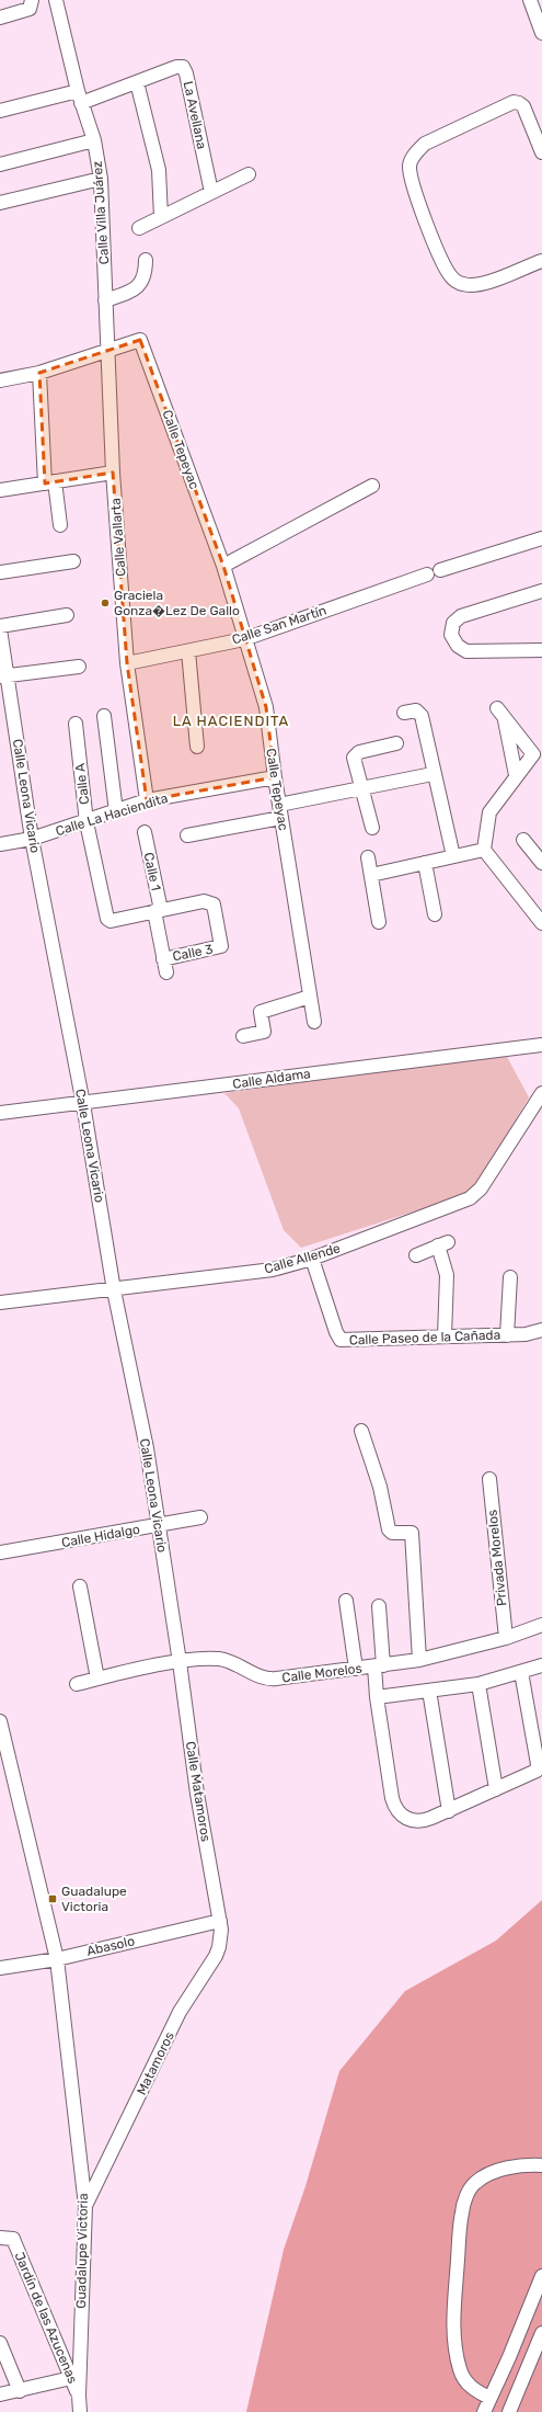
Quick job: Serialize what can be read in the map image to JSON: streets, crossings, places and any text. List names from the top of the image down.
{
  "streets": {
    "street": [
      "La Avellana",
      "Calle Villa Juárez",
      "Calle Tepeyac",
      "Calle Vallarta",
      "Calle San Martín",
      "Calle A",
      "Calle Leona Vicario",
      "Calle La Haciendita",
      "Calle 1",
      "Calle 3",
      "Calle Aldama",
      "Calle Allende",
      "Calle Paseo de la Cañada",
      "Calle Hidalgo",
      "Privada Morelos",
      "Calle Morelos",
      "Calle Matamoros",
      "Abasolo",
      "Matamoros",
      "Guadalupe Victoria",
      "Jardín de las Azucenas"
    ]
  },
  "crossings": [
    ["La Avellana", "Calle Villa Juárez"],
    ["Calle Villa Juárez", "Calle Tepeyac"],
    ["Calle Villa Juárez", "Calle Vallarta"],
    ["Calle Tepeyac", "Calle Vallarta"],
    ["Calle Tepeyac", "Calle San Martín"],
    ["Calle Tepeyac", "Calle La Haciendita"],
    ["Calle Vallarta", "Calle San Martín"],
    ["Calle Vallarta", "Calle La Haciendita"],
    ["Calle A", "Calle La Haciendita"],
    ["Calle A", "Calle 1"],
    ["Calle A", "Calle 3"],
    ["Calle Leona Vicario", "Calle La Haciendita"],
    ["Calle Leona Vicario", "Calle Aldama"],
    ["Calle Leona Vicario", "Calle Allende"],
    ["Calle Leona Vicario", "Calle Hidalgo"],
    ["Calle Leona Vicario", "Calle Morelos"],
    ["Calle Leona Vicario", "Calle Matamoros"],
    ["Calle 1", "Calle 3"],
    ["Calle Allende", "Calle Paseo de la Cañada"],
    ["Privada Morelos", "Calle Morelos"],
    ["Calle Morelos", "Calle Matamoros"],
    ["Calle Matamoros", "Abasolo"],
    ["Calle Matamoros", "Matamoros"],
    ["Abasolo", "Matamoros"],
    ["Abasolo", "Guadalupe Victoria"],
    ["Matamoros", "Guadalupe Victoria"],
    ["Guadalupe Victoria", "Jardín de las Azucenas"]
  ],
  "districts": ["LA HACIENDITA"],
  "places": {
    "other": ["Graciela Gonza�Lez De Gallo"],
    "transit": ["Guadalupe Victoria"]
  }
}
